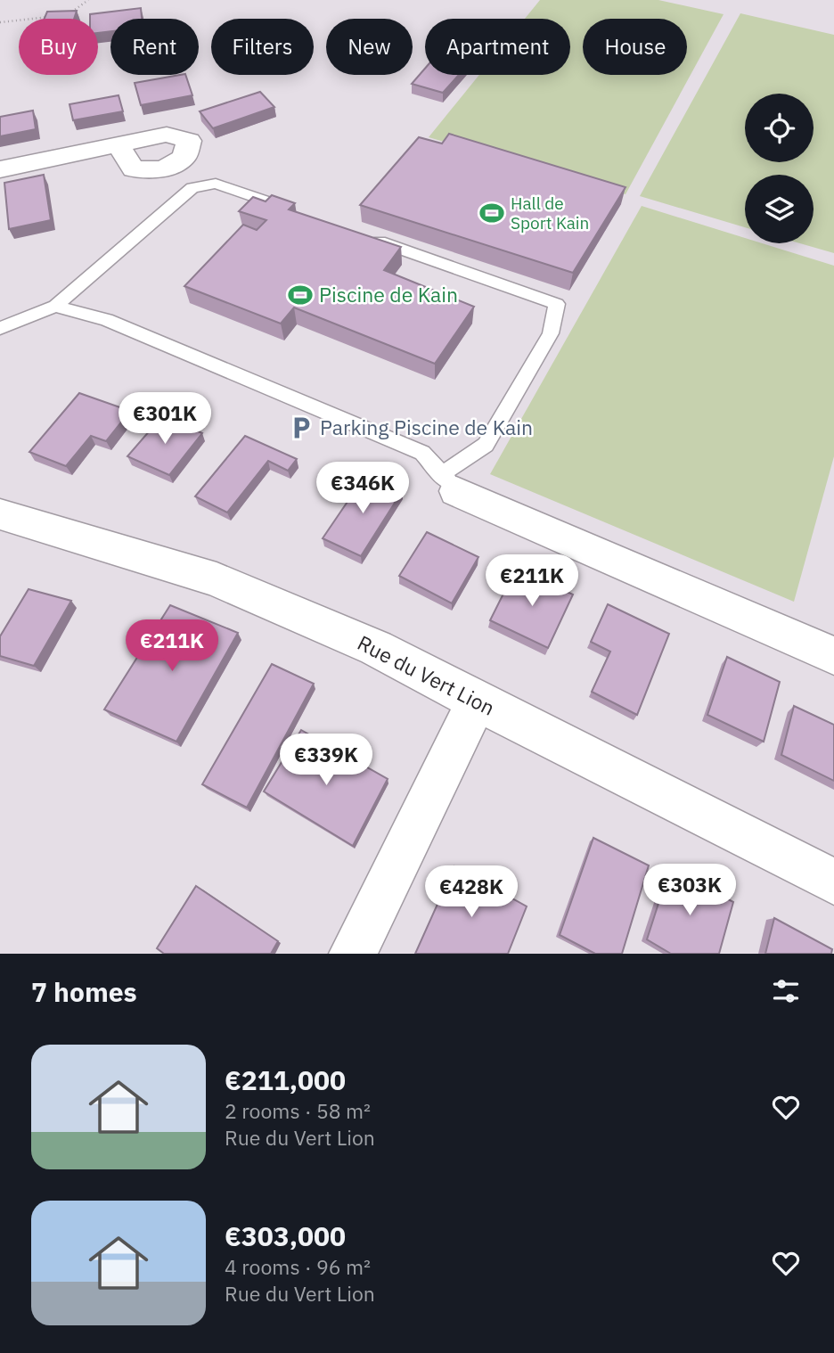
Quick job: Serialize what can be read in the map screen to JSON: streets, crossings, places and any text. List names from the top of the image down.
{
  "streets": {
    "street": ["Rue du Vert Lion"]
  },
  "places": {
    "sports": ["Hall de Sport Kain", "Piscine de Kain"],
    "parking": ["Parking Piscine de Kain"]
  },
  "page": {
    "chip": [
      "Buy",
      "Rent",
      "Filters",
      "New",
      "Apartment",
      "House"
    ],
    "price": [
      "€301K",
      "€346K",
      "€211K",
      "€211K",
      "€339K",
      "€303K",
      "€428K"
    ],
    "heading": "7 homes",
    "list": [
      {
        "name": "€211,000",
        "note": "2 rooms · 58 m² · Rue du Vert Lion"
      },
      {
        "name": "€303,000",
        "note": "4 rooms · 96 m² · Rue du Vert Lion"
      }
    ]
  }
}
